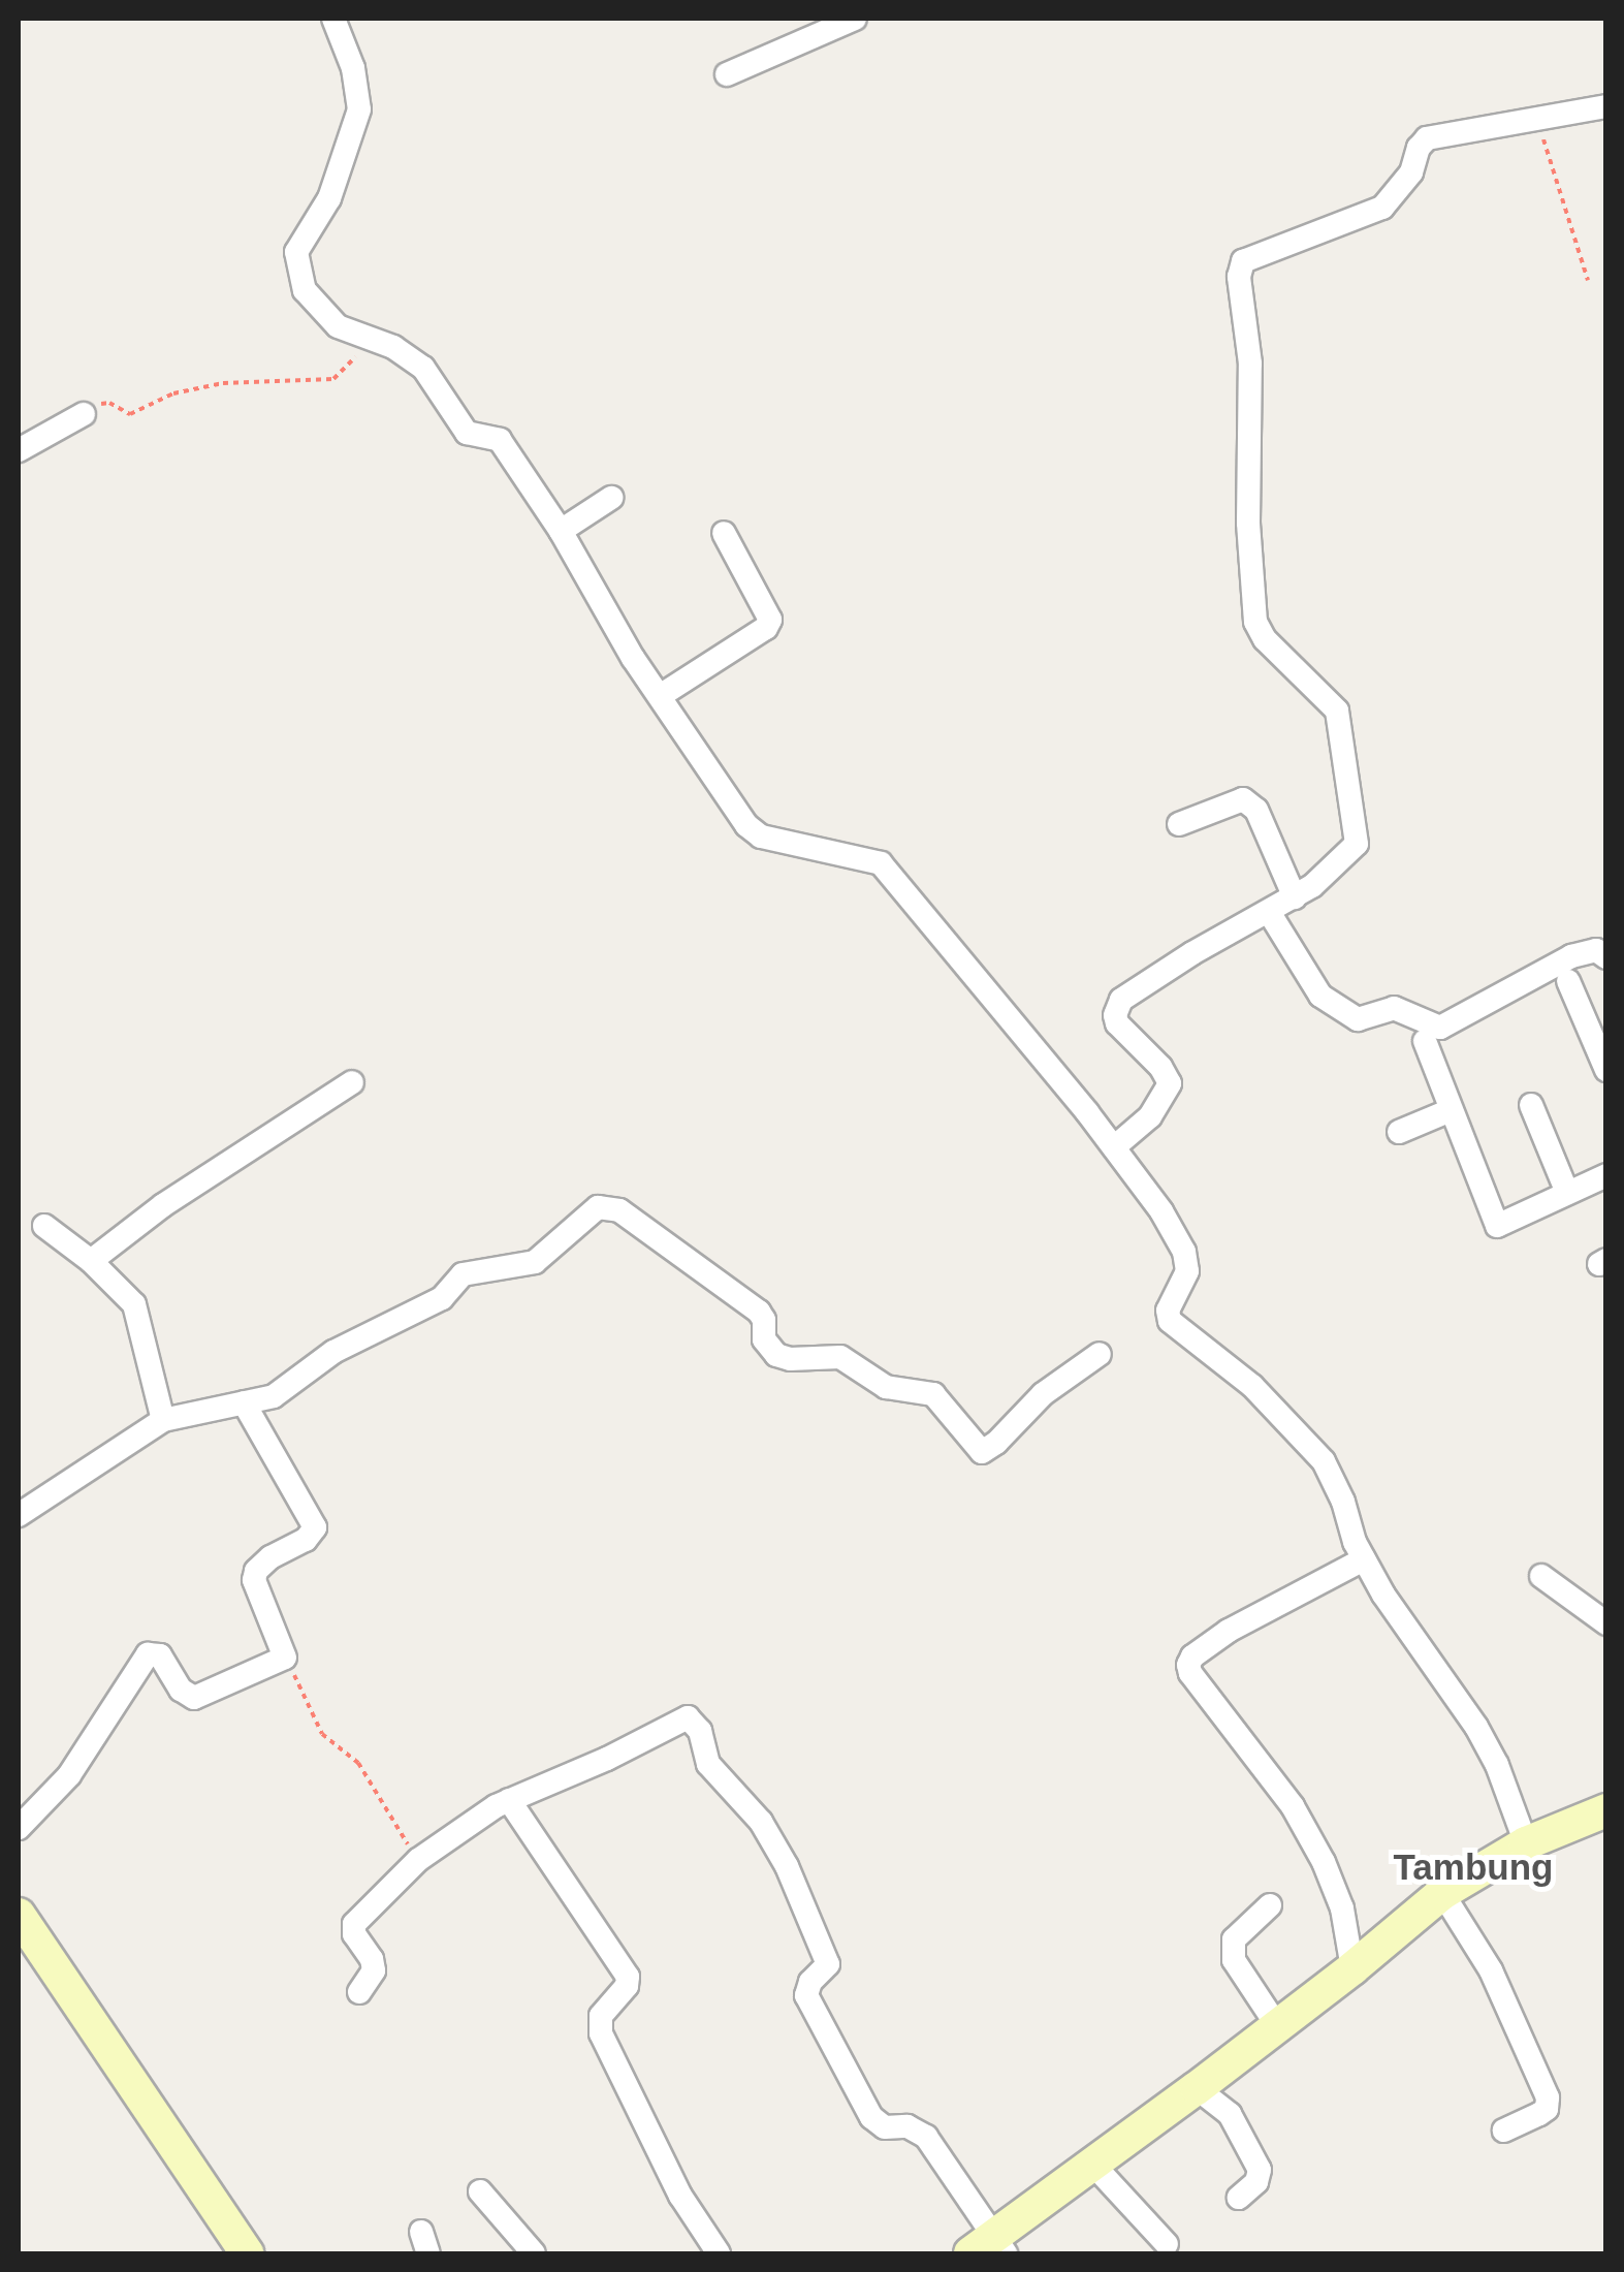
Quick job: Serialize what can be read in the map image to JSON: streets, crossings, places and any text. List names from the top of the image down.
{
  "districts": ["Tambung"]
}
